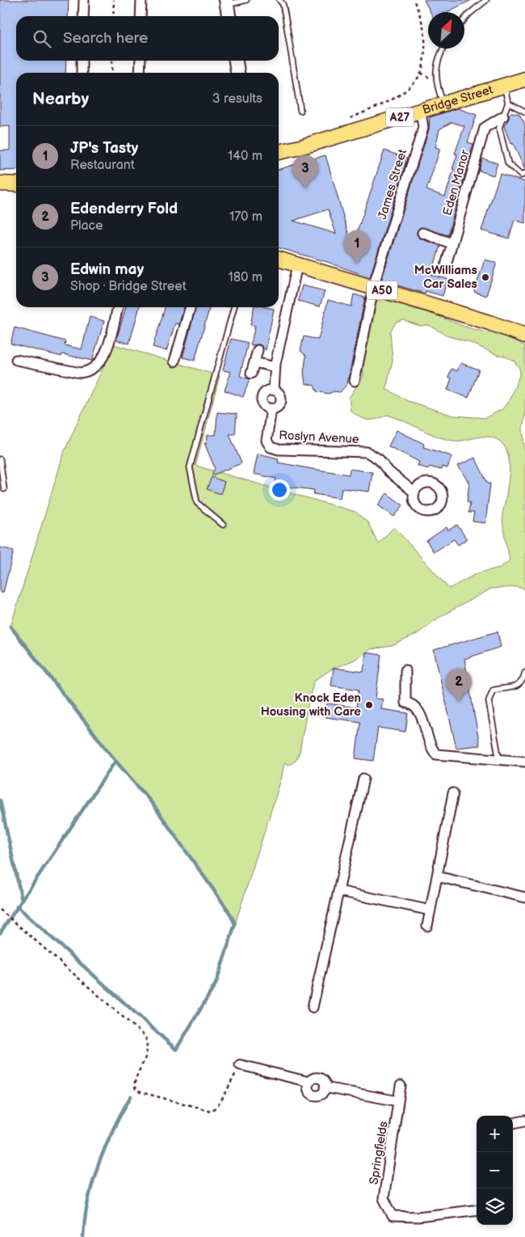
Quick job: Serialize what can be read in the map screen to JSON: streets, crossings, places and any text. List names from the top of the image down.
{
  "streets": {
    "main road": ["Bridge Street", "A27", "A50"],
    "street": [
      "Eden Manor",
      "James Street",
      "Roslyn Avenue",
      "Springfields"
    ]
  },
  "crossings": [
    ["Bridge Street", "James Street"],
    ["James Street", "A50"]
  ],
  "places": ["McWilliams Car Sales", "Knock Eden Housing with Care"],
  "north": "top right",
  "page": {
    "search": "Search here",
    "heading": ["Nearby", "3 results"],
    "list": [
      {
        "mark": "1",
        "name": "JP's Tasty",
        "note": "Restaurant",
        "value": "140 m"
      },
      {
        "mark": "2",
        "name": "Edenderry Fold",
        "note": "Place",
        "value": "170 m"
      },
      {
        "mark": "3",
        "name": "Edwin may",
        "note": "Shop · Bridge Street",
        "value": "180 m"
      }
    ],
    "pins": ["3", "1", "2"],
    "map_buttons": ["+", "−"]
  }
}
